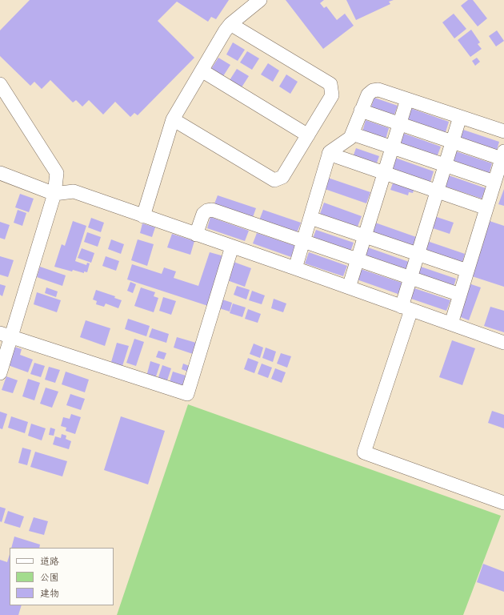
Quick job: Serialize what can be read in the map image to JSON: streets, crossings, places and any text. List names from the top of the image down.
{
  "legend": ["道路", "公園", "建物"]
}
